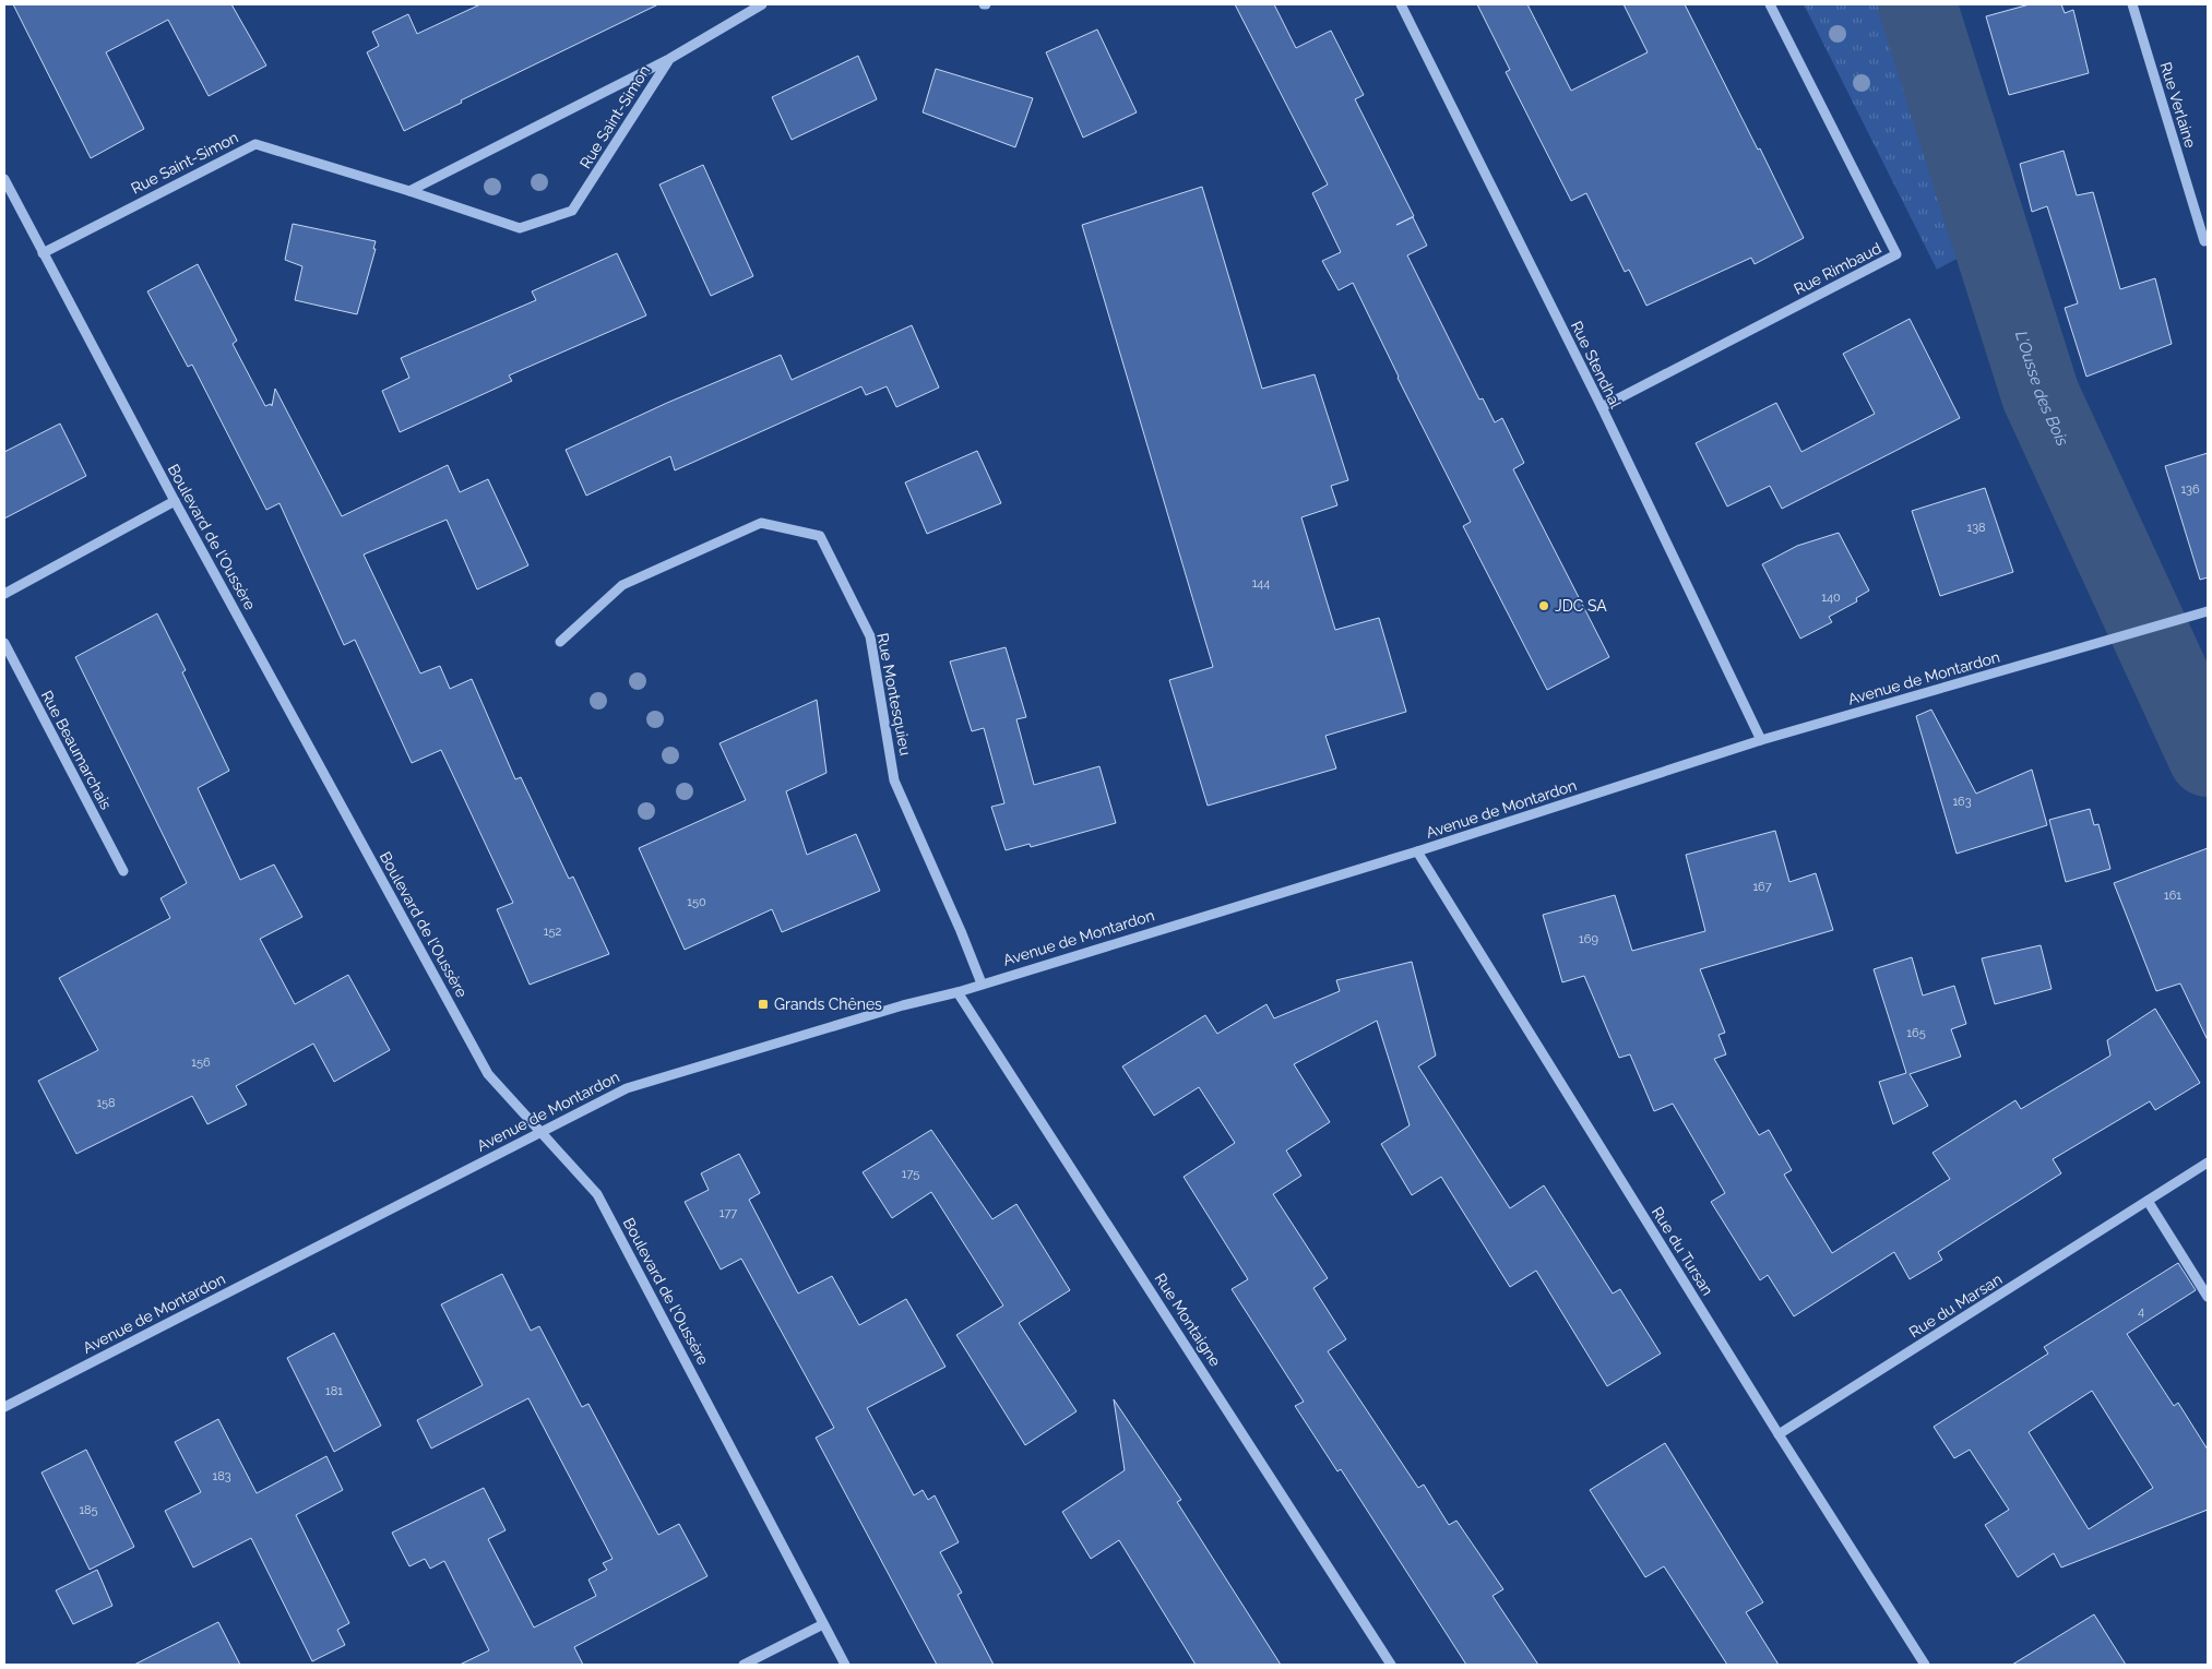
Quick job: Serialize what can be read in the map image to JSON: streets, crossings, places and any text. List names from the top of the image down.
{
  "streets": {
    "street": [
      "Rue Verlaine",
      "Rue Saint-Simon",
      "Rue Rimbaud",
      "Rue Stendhal",
      "Boulevard de l'Oussère",
      "Avenue de Montardon",
      "Rue Montesquieu",
      "Rue Beaumarchais",
      "Rue du Tursan",
      "Rue du Marsan",
      "Rue Montaigne"
    ]
  },
  "crossings": [
    ["Rue Saint-Simon", "Boulevard de l'Oussère"],
    ["Rue Rimbaud", "Rue Stendhal"],
    ["Rue Stendhal", "Avenue de Montardon"],
    ["Boulevard de l'Oussère", "Avenue de Montardon"],
    ["Avenue de Montardon", "Rue Montesquieu"],
    ["Avenue de Montardon", "Rue du Tursan"],
    ["Avenue de Montardon", "Rue Montaigne"],
    ["Rue du Tursan", "Rue du Marsan"]
  ],
  "water": ["L'Ousse des Bois"],
  "places": {
    "other": ["JDC SA"],
    "transit": ["Grands Chênes"]
  },
  "house_numbers": [
    "136",
    "138",
    "144",
    "140",
    "163",
    "167",
    "161",
    "150",
    "152",
    "169",
    "165",
    "156",
    "158",
    "175",
    "177",
    "4",
    "181",
    "183",
    "185"
  ]
}
